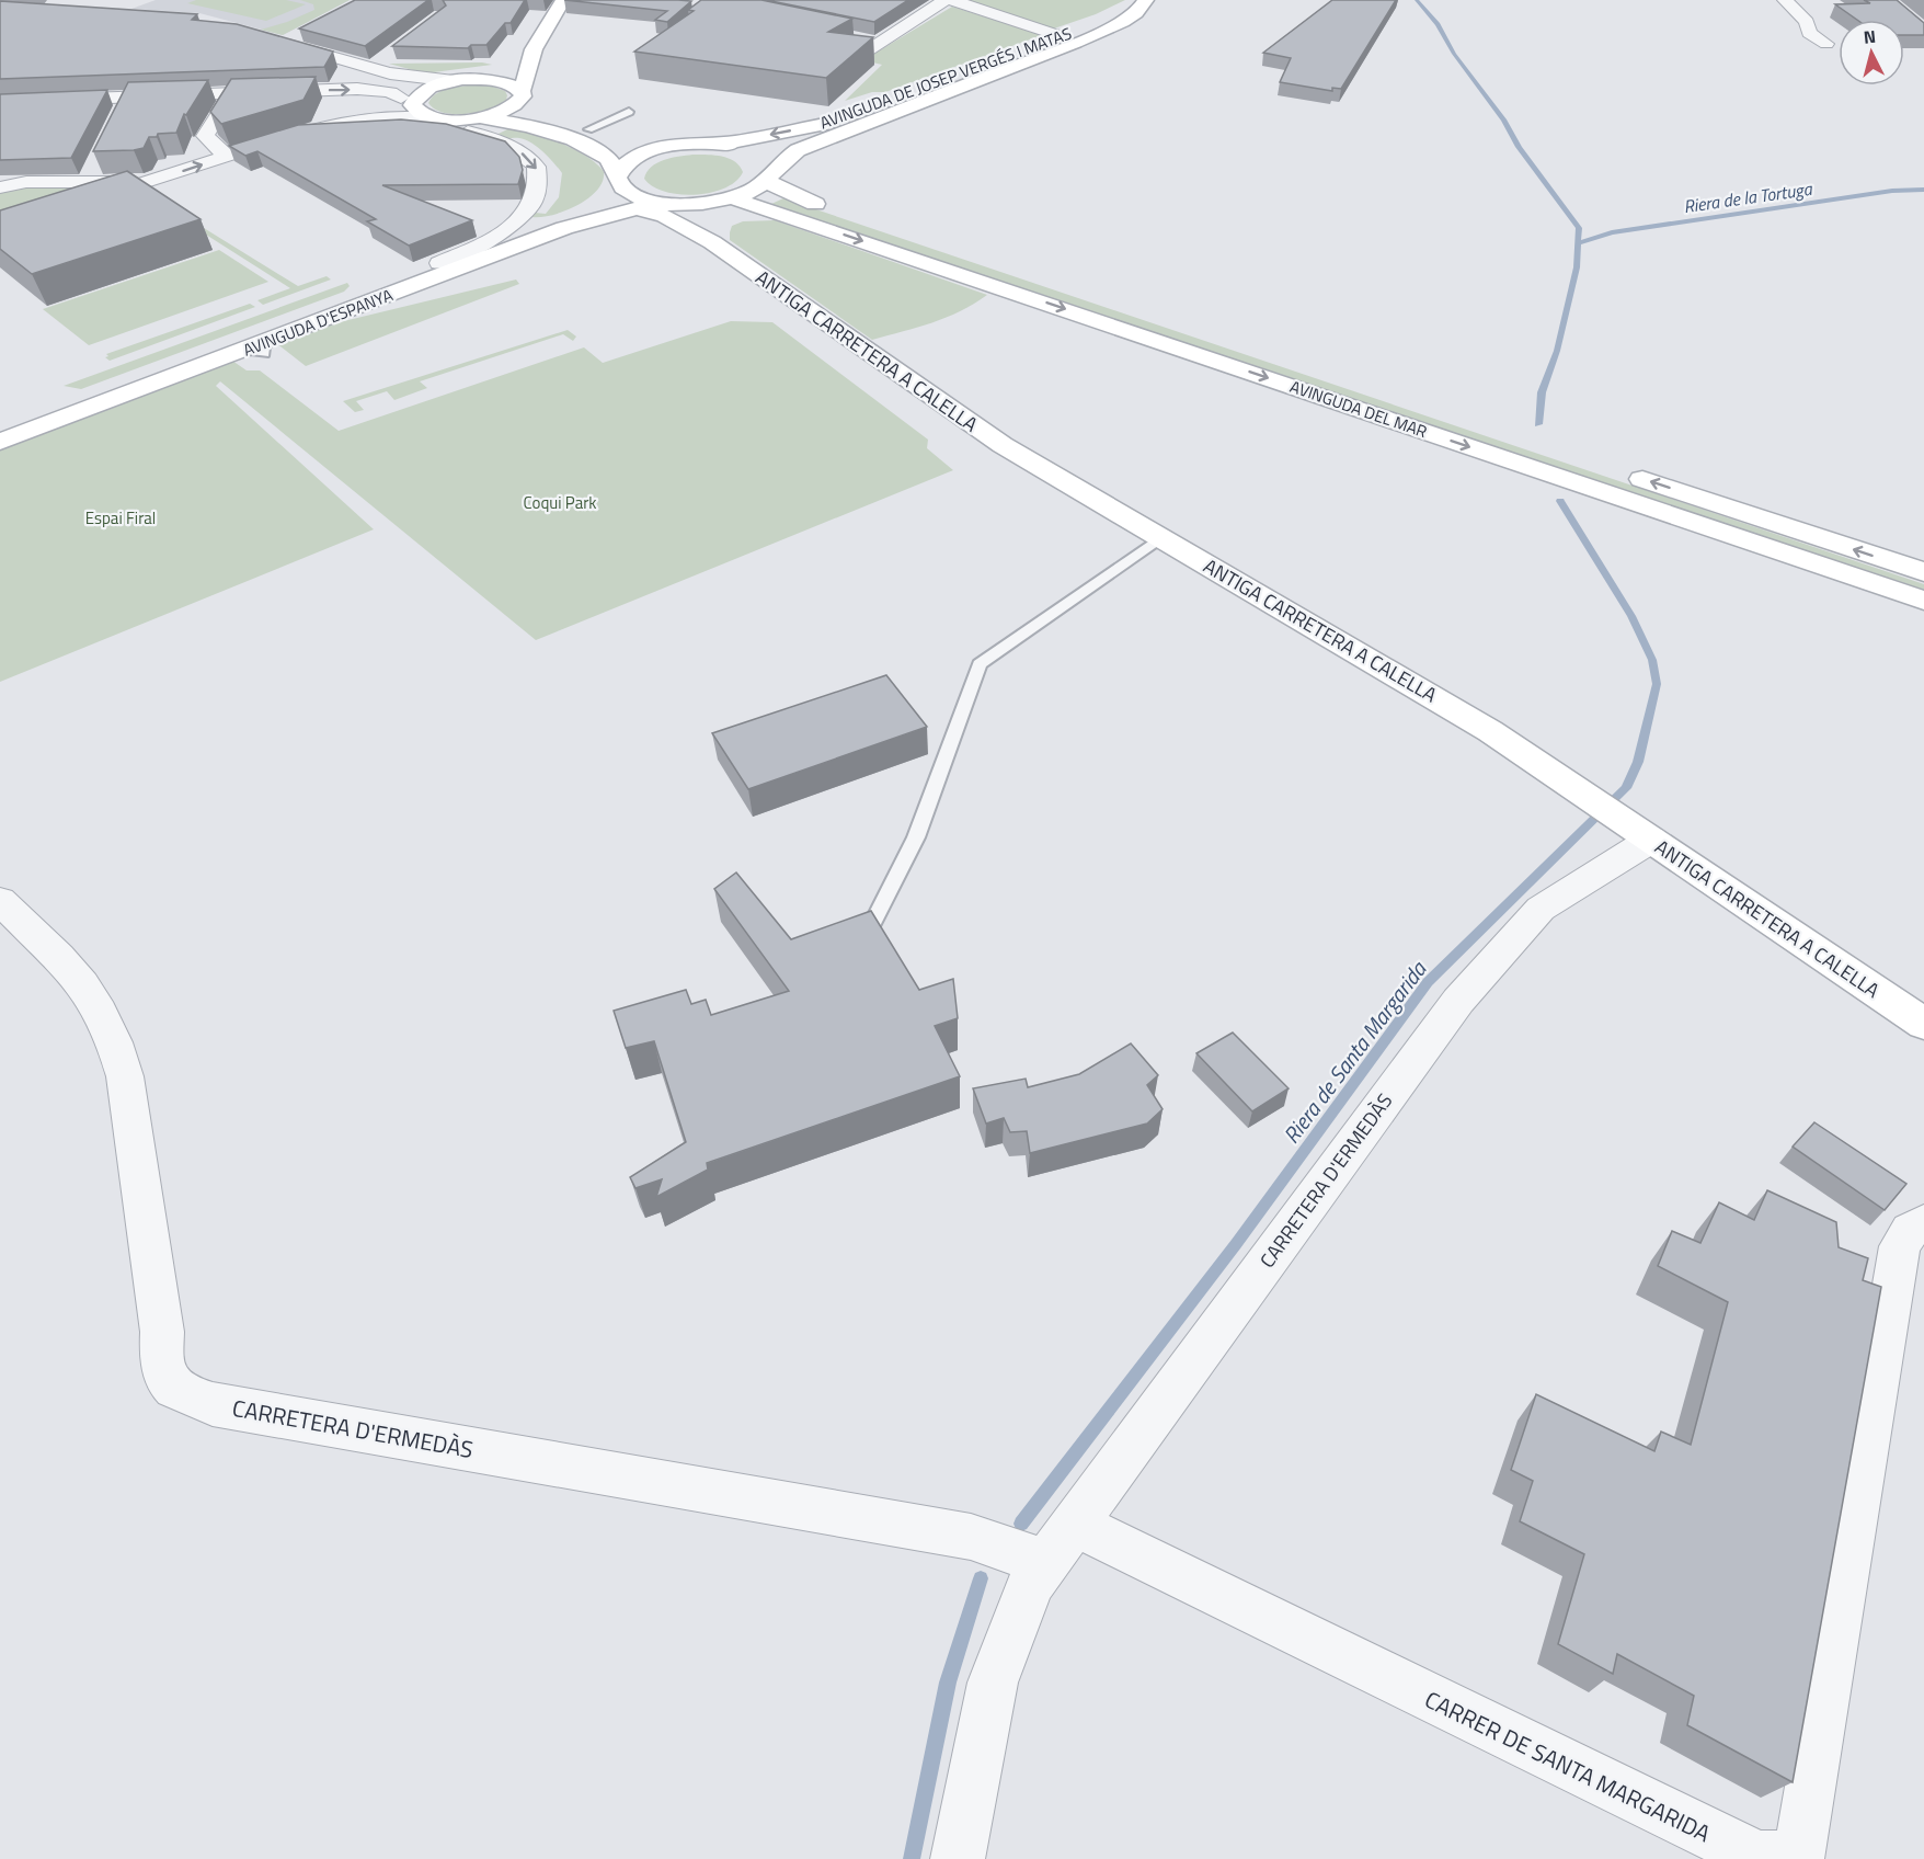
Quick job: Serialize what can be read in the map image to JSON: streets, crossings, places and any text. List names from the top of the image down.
{
  "streets": {
    "street": [
      "AVINGUDA DE JOSEP VERGÉS I MATAS",
      "AVINGUDA D'ESPANYA",
      "ANTIGA CARRETERA A CALELLA",
      "AVINGUDA DEL MAR",
      "CARRETERA D'ERMEDÀS",
      "CARRER DE SANTA MARGARIDA"
    ]
  },
  "crossings": [
    ["AVINGUDA DE JOSEP VERGÉS I MATAS", "AVINGUDA DEL MAR"],
    ["AVINGUDA D'ESPANYA", "ANTIGA CARRETERA A CALELLA"],
    ["ANTIGA CARRETERA A CALELLA", "CARRETERA D'ERMEDÀS"],
    ["CARRETERA D'ERMEDÀS", "CARRER DE SANTA MARGARIDA"]
  ],
  "water": ["Riera de la Tortuga", "Riera de Santa Margarida"],
  "parks": ["Coqui Park", "Espai Firal"],
  "north": "top"
}
